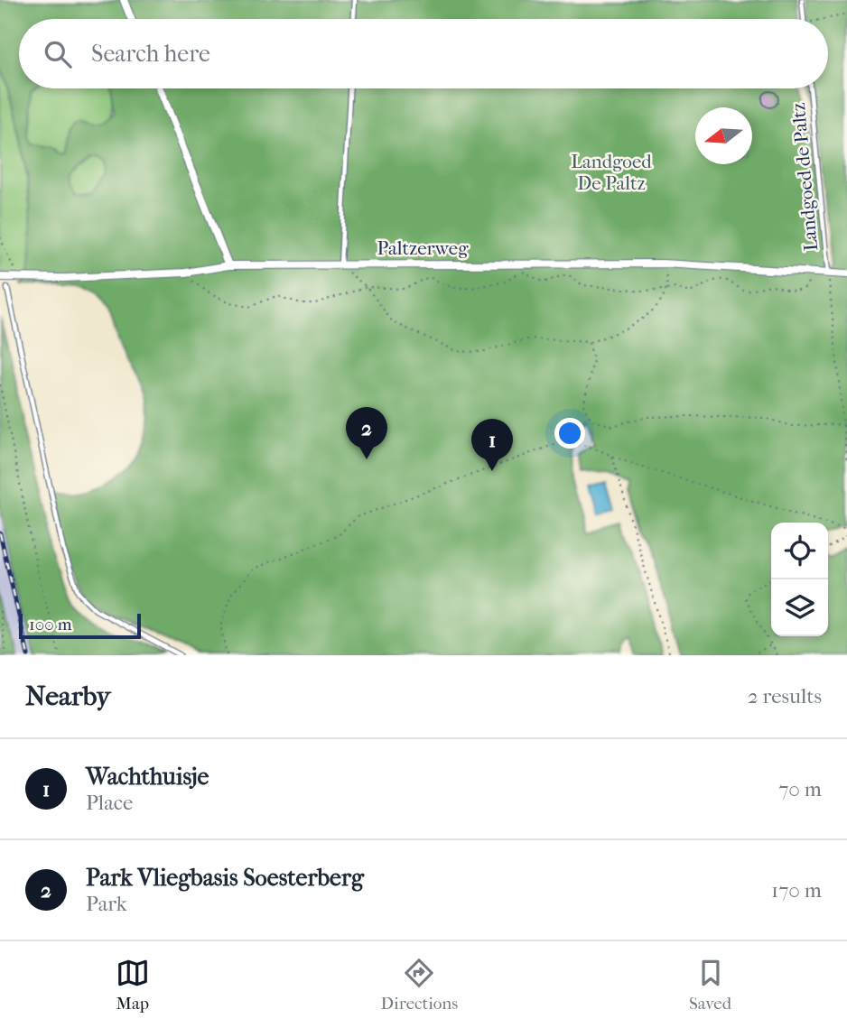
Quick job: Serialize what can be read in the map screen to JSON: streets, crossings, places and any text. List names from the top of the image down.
{
  "streets": {
    "street": ["Paltzerweg"],
    "lane": ["Landgoed de Paltz"]
  },
  "crossings": [
    ["Landgoed de Paltz", "Paltzerweg"]
  ],
  "parks": ["Landgoed De Paltz"],
  "scale_bar": "100 m",
  "north": "left",
  "page": {
    "search": "Search here",
    "pins": ["2", "1"],
    "scale": "100 m",
    "heading": ["Nearby", "2 results"],
    "list": [
      {
        "mark": "1",
        "name": "Wachthuisje",
        "note": "Place",
        "value": "70 m"
      },
      {
        "mark": "2",
        "name": "Park Vliegbasis Soesterberg",
        "note": "Park",
        "value": "170 m"
      }
    ],
    "nav": ["Map", "Directions", "Saved"]
  }
}
